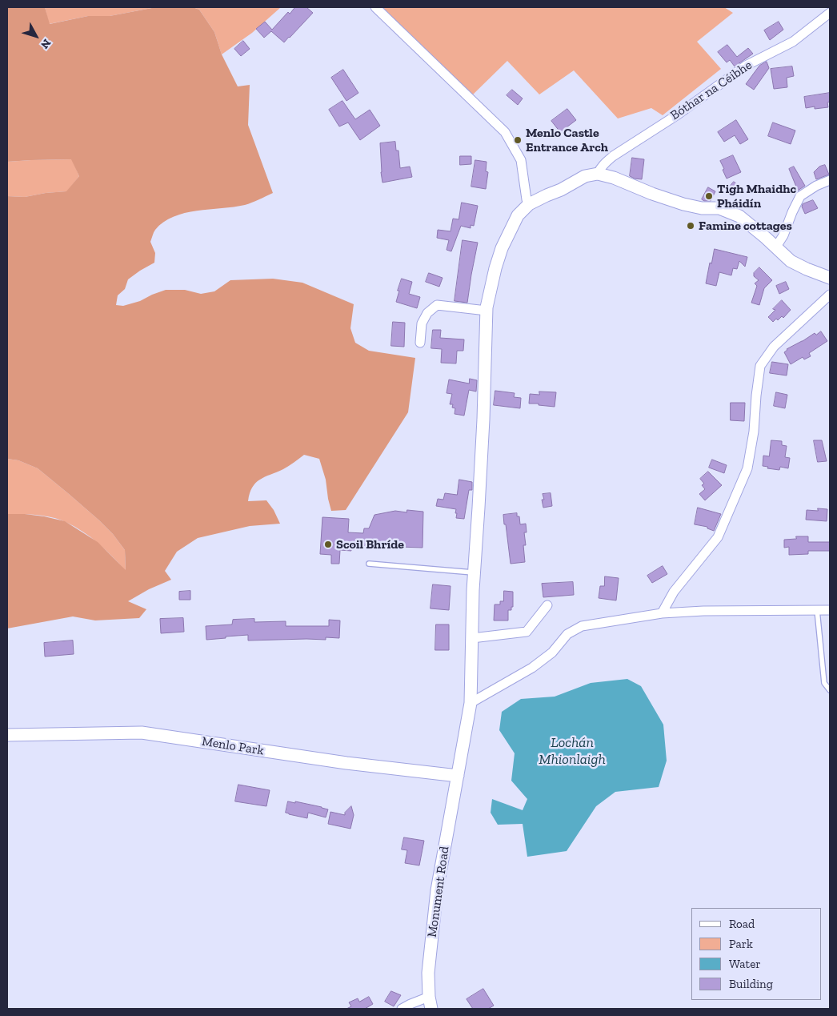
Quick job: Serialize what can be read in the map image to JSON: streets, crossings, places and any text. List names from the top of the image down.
{
  "streets": {
    "street": ["Bóthar na Céibhe", "Menlo Park", "Monument Road"]
  },
  "crossings": [
    ["Menlo Park", "Monument Road"]
  ],
  "water": ["Lochán Mhionlaigh"],
  "places": [
    "Menlo Castle Entrance Arch",
    "Tigh Mhaidhc Pháidín",
    "Famine cottages",
    "Scoil Bhríde"
  ],
  "legend": [
    "Road",
    "Park",
    "Water",
    "Building"
  ],
  "north": "bottom right"
}
